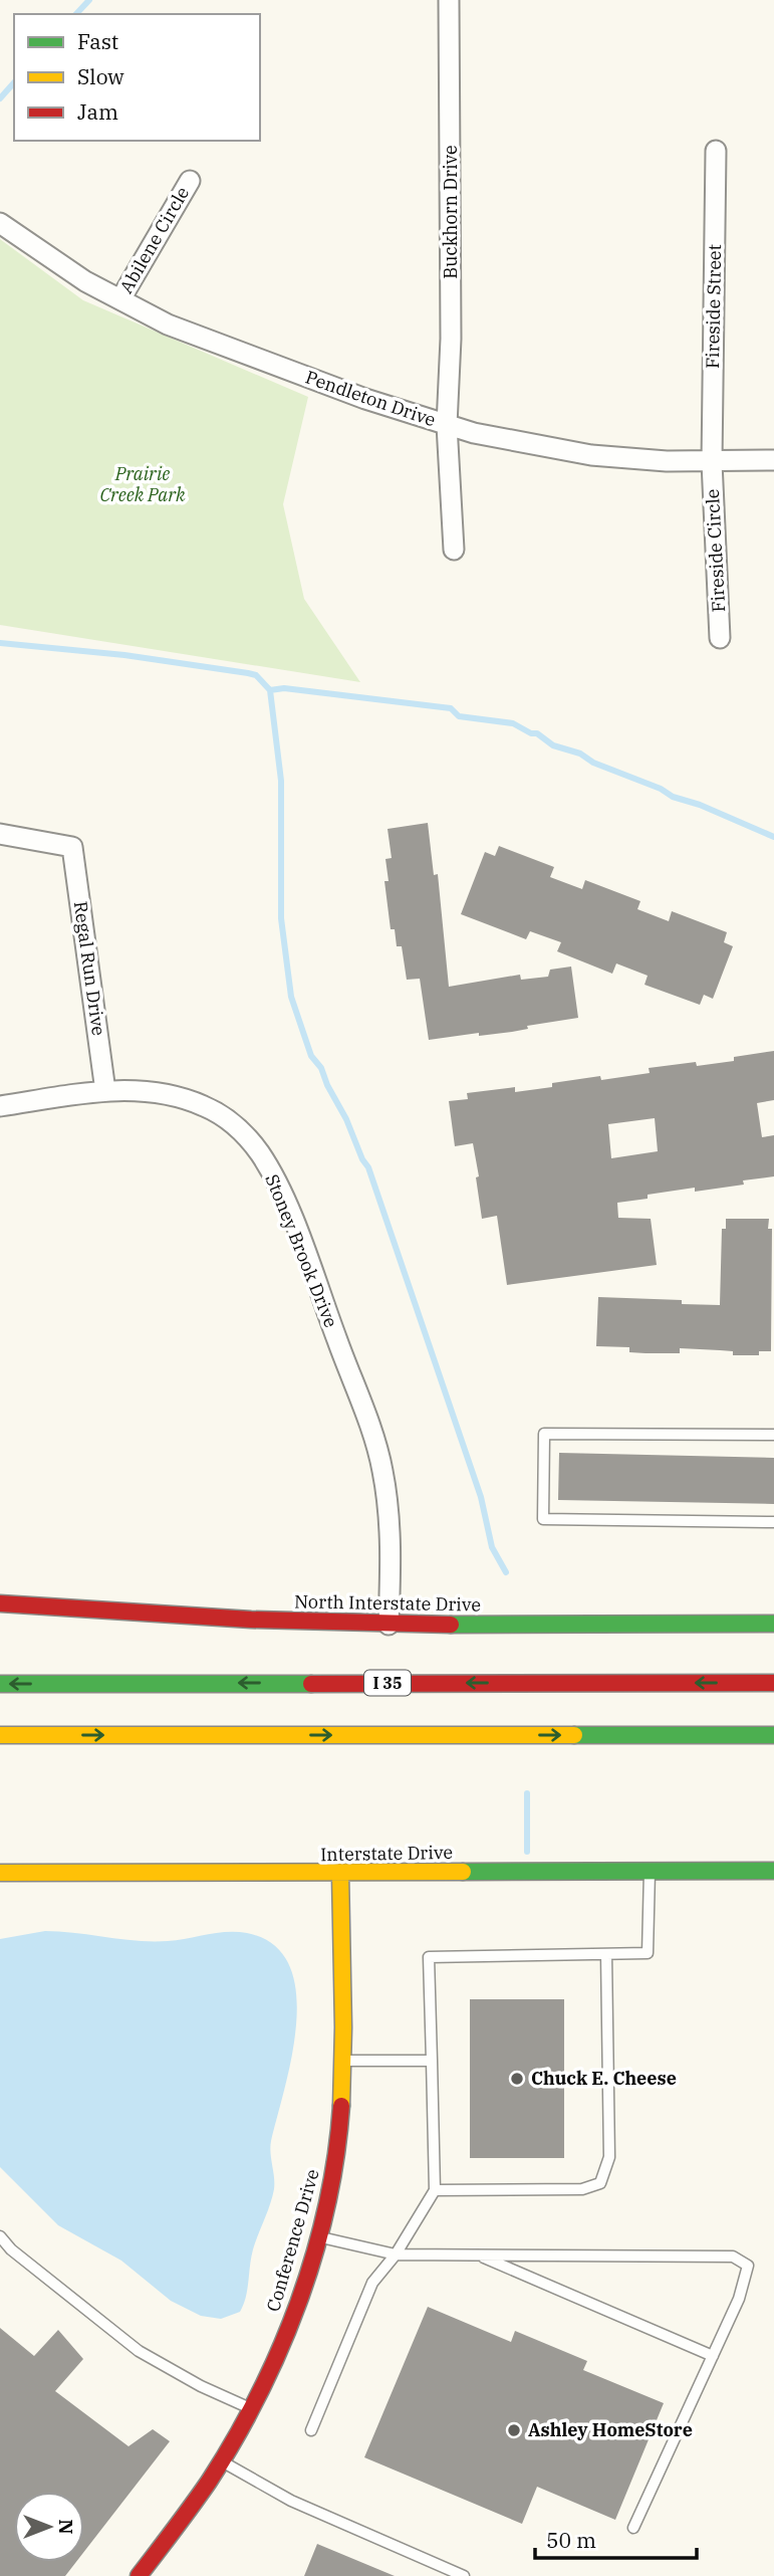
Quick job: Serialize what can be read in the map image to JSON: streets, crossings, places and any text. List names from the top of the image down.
{
  "streets": {
    "main road": [
      "North Interstate Drive",
      "I 35",
      "Interstate Drive",
      "Conference Drive"
    ],
    "street": [
      "Buckhorn Drive",
      "Abilene Circle",
      "Fireside Street",
      "Pendleton Drive",
      "Fireside Circle",
      "Regal Run Drive",
      "Stoney Brook Drive"
    ]
  },
  "crossings": [
    ["Buckhorn Drive", "Pendleton Drive"],
    ["Abilene Circle", "Pendleton Drive"],
    ["Fireside Street", "Pendleton Drive"],
    ["Fireside Street", "Fireside Circle"],
    ["Pendleton Drive", "Fireside Circle"],
    ["Regal Run Drive", "Stoney Brook Drive"],
    ["Stoney Brook Drive", "North Interstate Drive"],
    ["Interstate Drive", "Conference Drive"]
  ],
  "parks": ["Prairie Creek Park"],
  "places": ["Chuck E. Cheese", "Ashley HomeStore"],
  "legend": ["Fast", "Slow", "Jam"],
  "scale_bar": "50 m",
  "north": "right"
}
